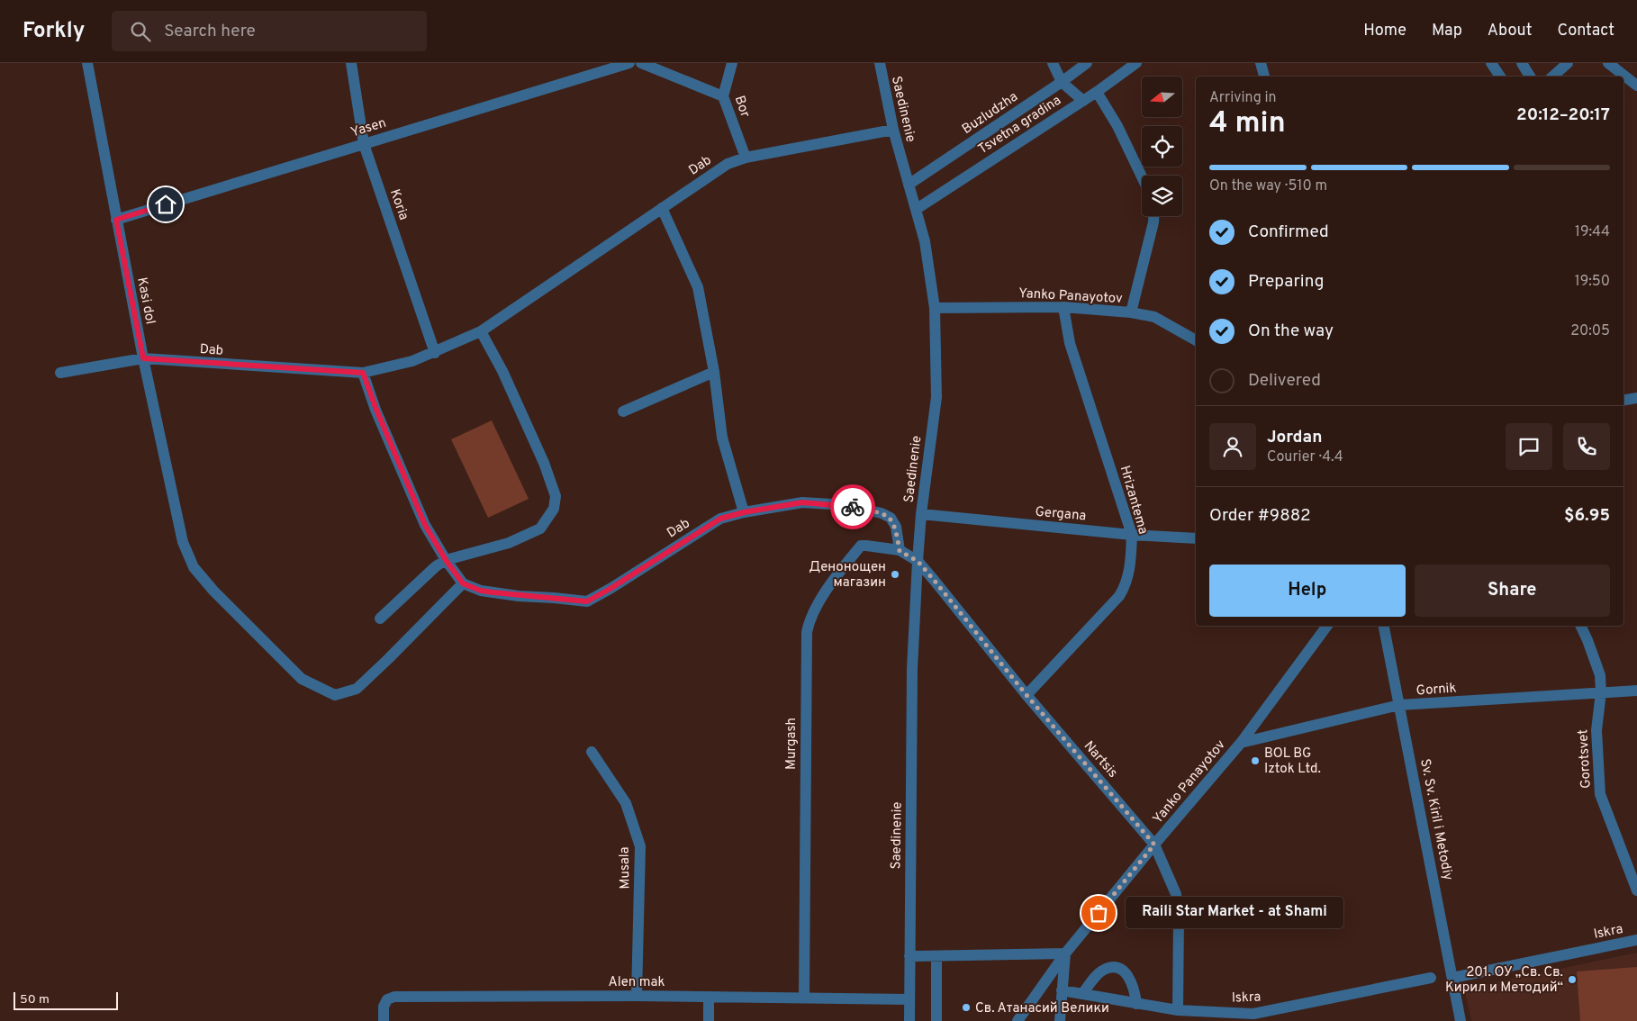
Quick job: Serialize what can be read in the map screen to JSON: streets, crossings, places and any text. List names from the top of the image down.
{
  "streets": {
    "street": [
      "Bor",
      "Saedinenie",
      "Buzludzha",
      "Tsvetna gradina",
      "Yasen",
      "Dab",
      "Koria",
      "Yanko Panayotov",
      "Kasi dol",
      "Hrizantema",
      "Gergana",
      "Gornik",
      "Murgash",
      "Nartsis",
      "Gorotsvet",
      "Sv. Sv. Kiril i Metodiy",
      "Musala",
      "Iskra",
      "Alen mak"
    ]
  },
  "crossings": [
    ["Bor", "Dab"],
    ["Saedinenie", "Buzludzha"],
    ["Saedinenie", "Tsvetna gradina"],
    ["Saedinenie", "Dab"],
    ["Saedinenie", "Yanko Panayotov"],
    ["Saedinenie", "Gergana"],
    ["Saedinenie", "Nartsis"],
    ["Saedinenie", "Alen mak"],
    ["Yasen", "Koria"],
    ["Yasen", "Kasi dol"],
    ["Dab", "Koria"],
    ["Dab", "Kasi dol"],
    ["Dab", "Murgash"],
    ["Yanko Panayotov", "Hrizantema"],
    ["Yanko Panayotov", "Gornik"],
    ["Yanko Panayotov", "Nartsis"],
    ["Hrizantema", "Gergana"],
    ["Hrizantema", "Nartsis"],
    ["Gornik", "Gorotsvet"],
    ["Gornik", "Sv. Sv. Kiril i Metodiy"],
    ["Murgash", "Alen mak"],
    ["Nartsis", "Iskra"],
    ["Sv. Sv. Kiril i Metodiy", "Iskra"],
    ["Musala", "Alen mak"]
  ],
  "places": [
    "Денонощен магазин",
    "BOL BG Iztok Ltd.",
    "Raili Star Market - at Shami",
    "201. ОУ „Св. Св. Кирил и Методий“",
    "Св. Атанасий Велики"
  ],
  "scale_bar": "50 m",
  "north": "left",
  "page": {
    "header": "Forkly",
    "search": "Search here",
    "nav": [
      "Home",
      "Map",
      "About",
      "Contact"
    ],
    "heading": ["4 min", "Arriving in", "20:12–20:17"],
    "panel": [
      "Jordan",
      "Courier · 4.4",
      "Order #9882",
      "$6.95"
    ],
    "bar": "On the way · 510 m",
    "list": [
      ["Confirmed", "19:44"],
      ["Preparing", "19:50"],
      ["On the way", "20:05"],
      "Delivered"
    ],
    "buttons": ["Help", "Share"],
    "bubble": "Raili Star Market - at Shami",
    "scale": "50 m"
  }
}
